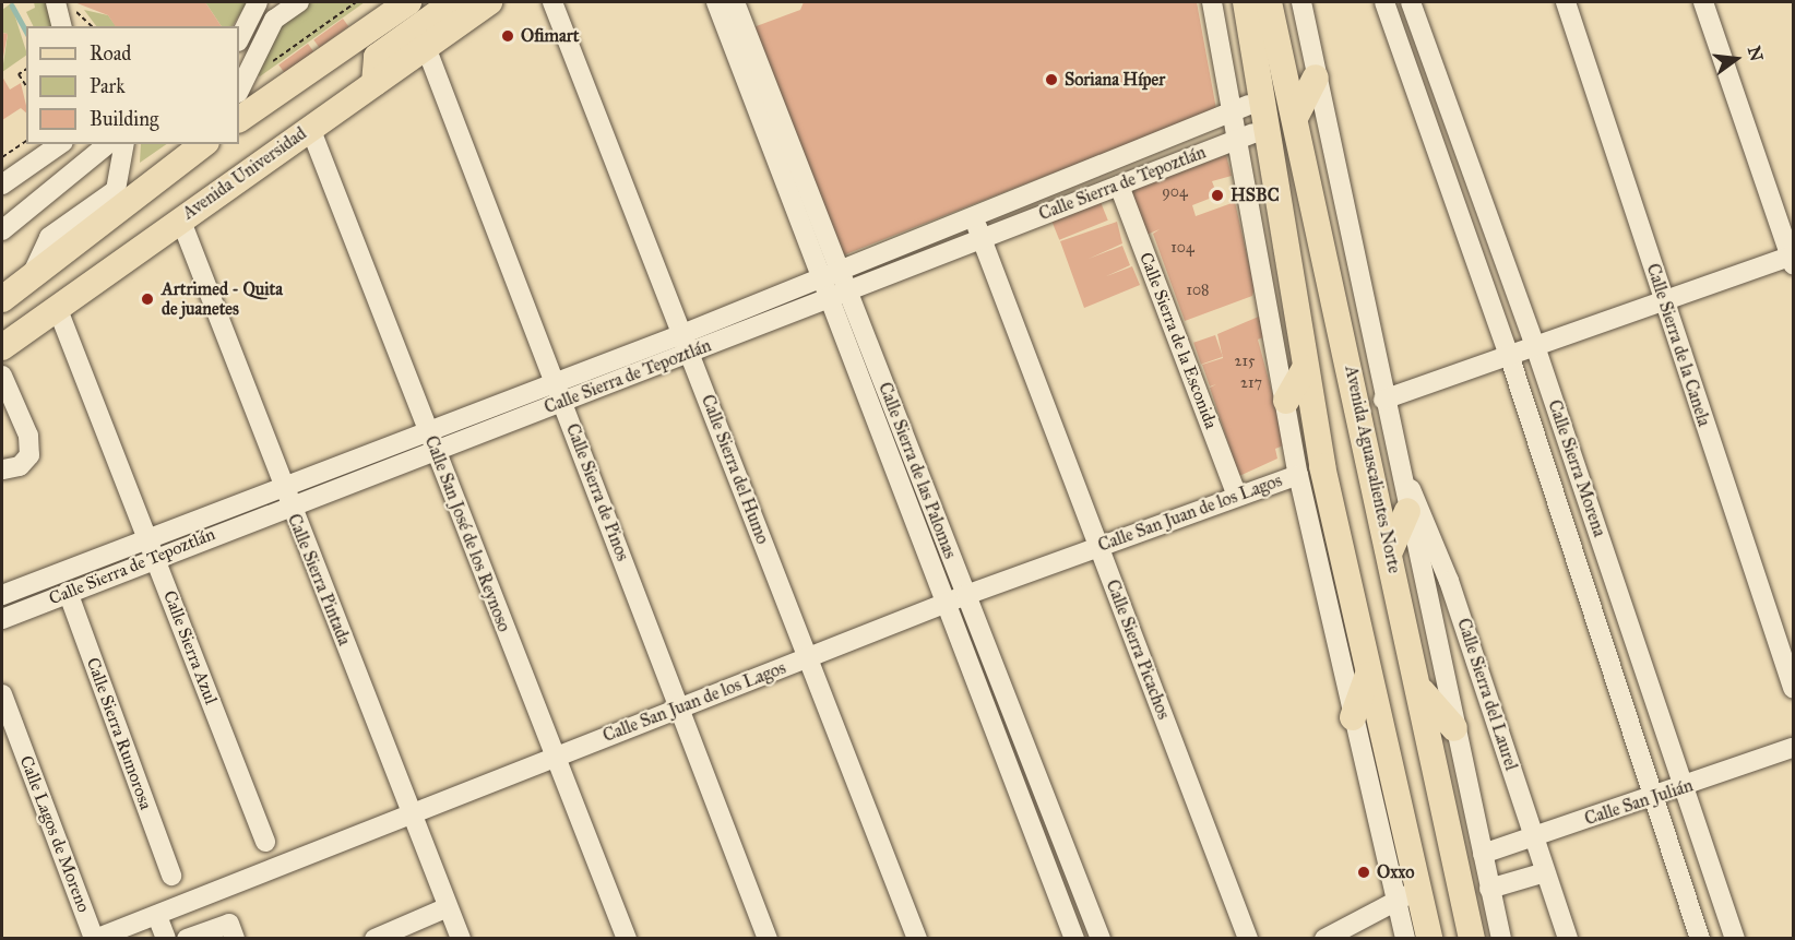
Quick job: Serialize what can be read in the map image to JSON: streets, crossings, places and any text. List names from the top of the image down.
{
  "streets": {
    "main road": ["Avenida Universidad", "Avenida Aguascalientes Norte"],
    "street": [
      "Calle Sierra de Tepoztlán",
      "Calle Sierra de la Esconida",
      "Calle Sierra de la Canela",
      "Calle Sierra Morena",
      "Calle Sierra del Humo",
      "Calle Sierra de las Palomas",
      "Calle Sierra de Pinos",
      "Calle San Juan de los Lagos",
      "Calle San José de los Reynoso",
      "Calle Sierra Pintada",
      "Calle Sierra Azul",
      "Calle Sierra Picachos",
      "Calle Sierra del Laurel",
      "Calle Sierra Rumorosa",
      "Calle San Julián",
      "Calle Lagos de Moreno"
    ]
  },
  "crossings": [
    ["Avenida Universidad", "Calle Sierra de Pinos"],
    ["Avenida Universidad", "Calle San José de los Reynoso"],
    ["Avenida Universidad", "Calle Sierra Pintada"],
    ["Avenida Universidad", "Calle Sierra Azul"],
    ["Calle Sierra de Tepoztlán", "Calle Sierra de la Esconida"],
    ["Calle Sierra de Tepoztlán", "Calle Sierra del Humo"],
    ["Calle Sierra de Tepoztlán", "Calle Sierra de las Palomas"],
    ["Calle Sierra de Tepoztlán", "Calle Sierra de Pinos"],
    ["Calle Sierra de Tepoztlán", "Calle San José de los Reynoso"],
    ["Calle Sierra de Tepoztlán", "Calle Sierra Pintada"],
    ["Calle Sierra de Tepoztlán", "Calle Sierra Azul"],
    ["Calle Sierra de Tepoztlán", "Calle Sierra Picachos"],
    ["Calle Sierra de Tepoztlán", "Calle Sierra Rumorosa"],
    ["Calle Sierra de la Esconida", "Calle San Juan de los Lagos"],
    ["Calle Sierra Morena", "Calle San Julián"],
    ["Calle Sierra del Humo", "Calle San Juan de los Lagos"],
    ["Avenida Aguascalientes Norte", "Calle Sierra del Laurel"],
    ["Avenida Aguascalientes Norte", "Calle San Julián"],
    ["Calle Sierra de las Palomas", "Calle San Juan de los Lagos"],
    ["Calle Sierra de Pinos", "Calle San Juan de los Lagos"],
    ["Calle San Juan de los Lagos", "Calle San José de los Reynoso"],
    ["Calle San Juan de los Lagos", "Calle Sierra Pintada"],
    ["Calle San Juan de los Lagos", "Calle Sierra Picachos"],
    ["Calle San Juan de los Lagos", "Calle Lagos de Moreno"],
    ["Calle Sierra del Laurel", "Calle San Julián"]
  ],
  "places": [
    "Ofimart",
    "Soriana Híper",
    "HSBC",
    "Artrimed - Quita de juanetes",
    "Oxxo"
  ],
  "house_numbers": [
    "904",
    "104",
    "108",
    "215",
    "217"
  ],
  "legend": ["Road", "Park", "Building"],
  "north": "right"
}
